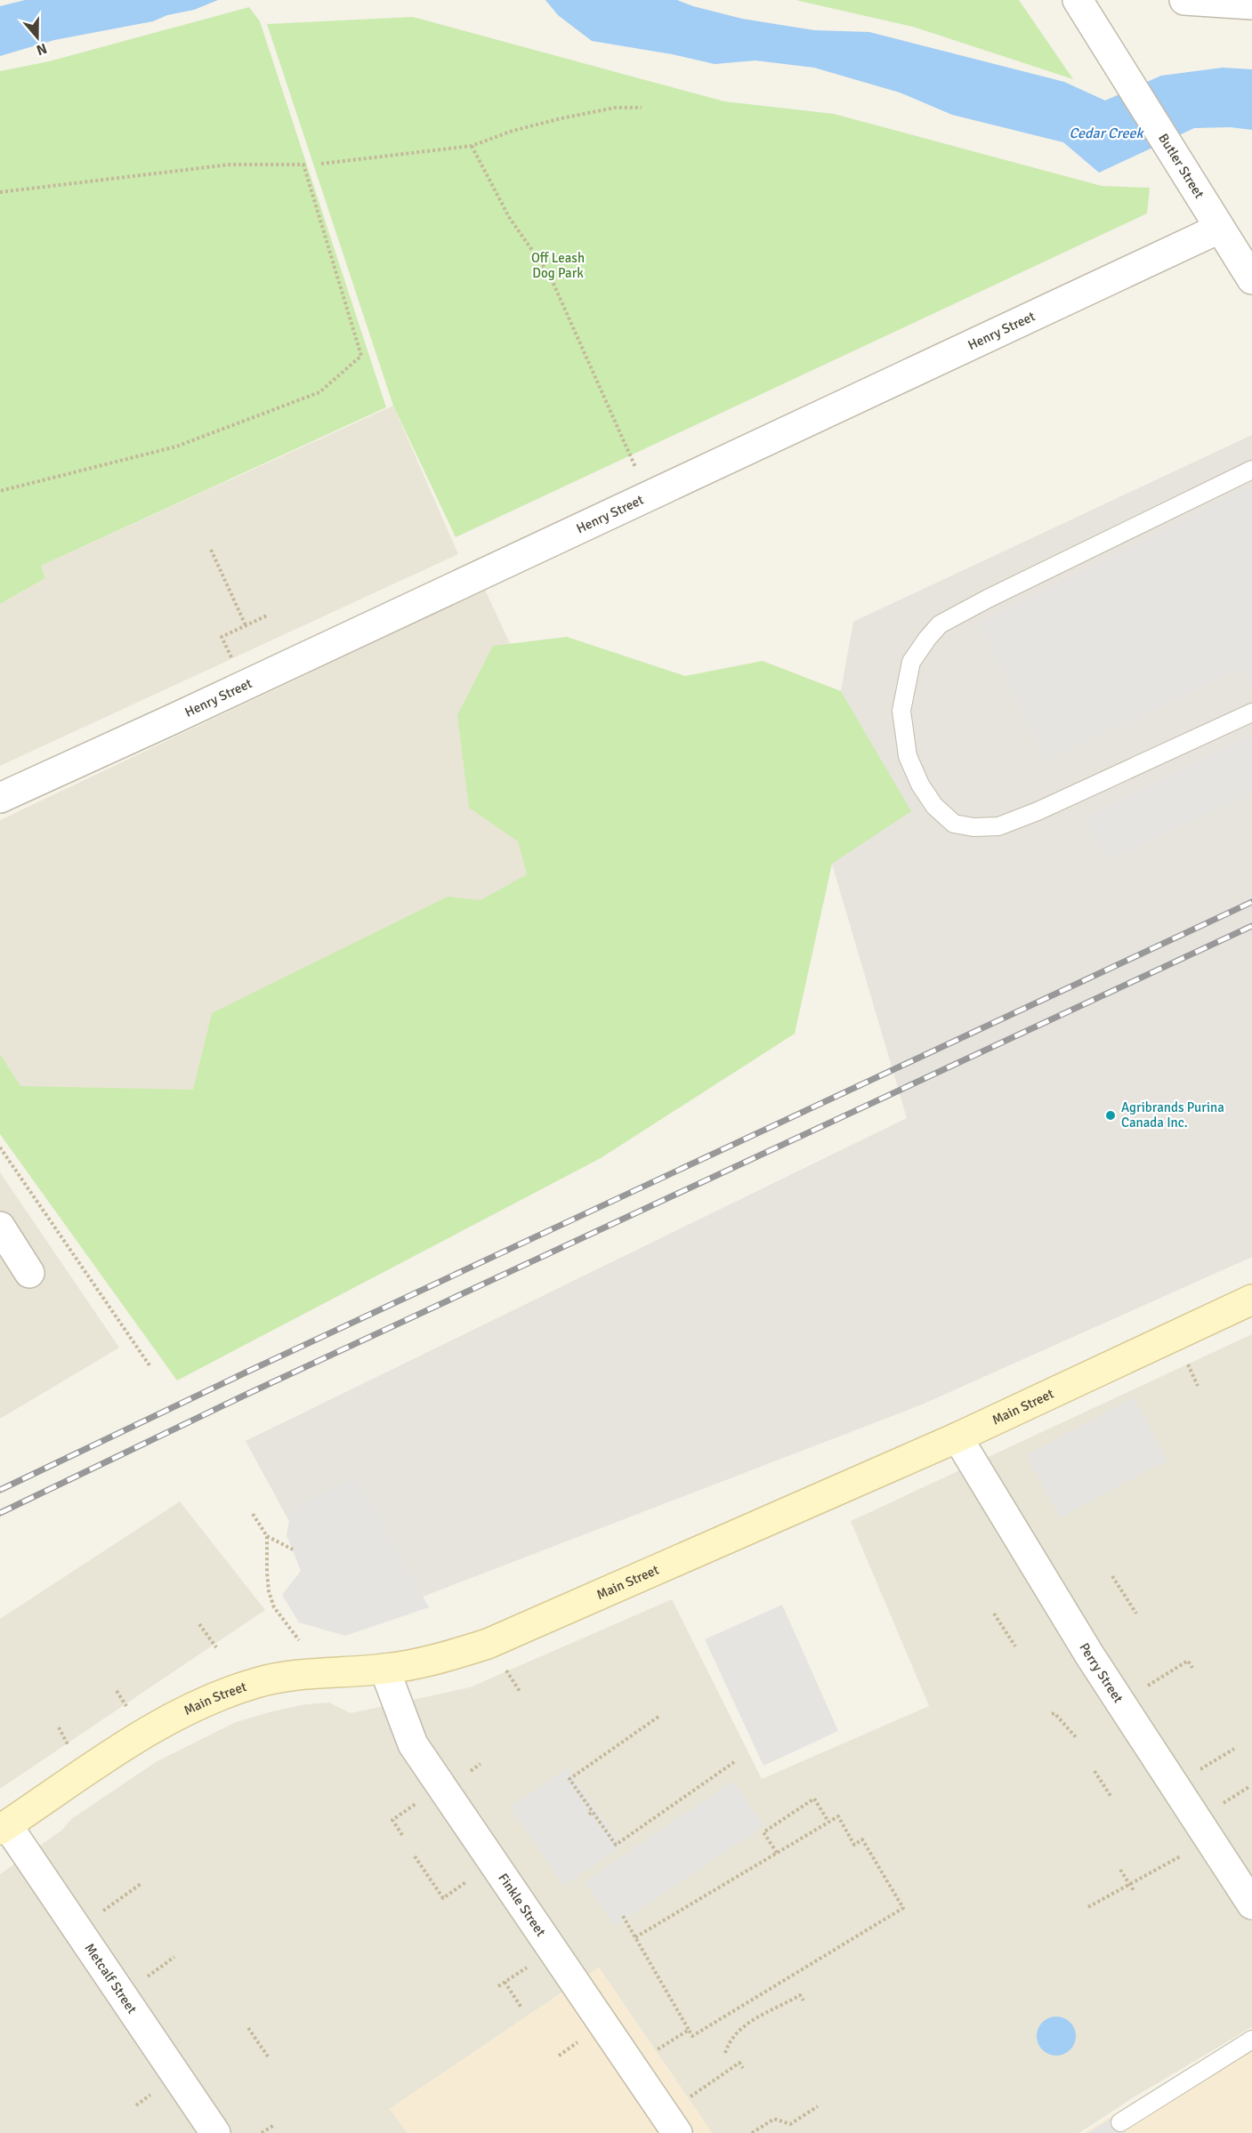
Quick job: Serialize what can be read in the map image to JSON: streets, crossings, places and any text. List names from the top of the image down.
{
  "streets": {
    "main road": ["Main Street"],
    "street": [
      "Butler Street",
      "Henry Street",
      "Perry Street",
      "Finkle Street",
      "Metcalf Street"
    ]
  },
  "crossings": [
    ["Butler Street", "Henry Street"],
    ["Main Street", "Perry Street"],
    ["Main Street", "Finkle Street"],
    ["Main Street", "Metcalf Street"]
  ],
  "water": ["Cedar Creek"],
  "parks": ["Off Leash Dog Park"],
  "places": ["Agribrands Purina Canada Inc."],
  "north": "bottom"
}
